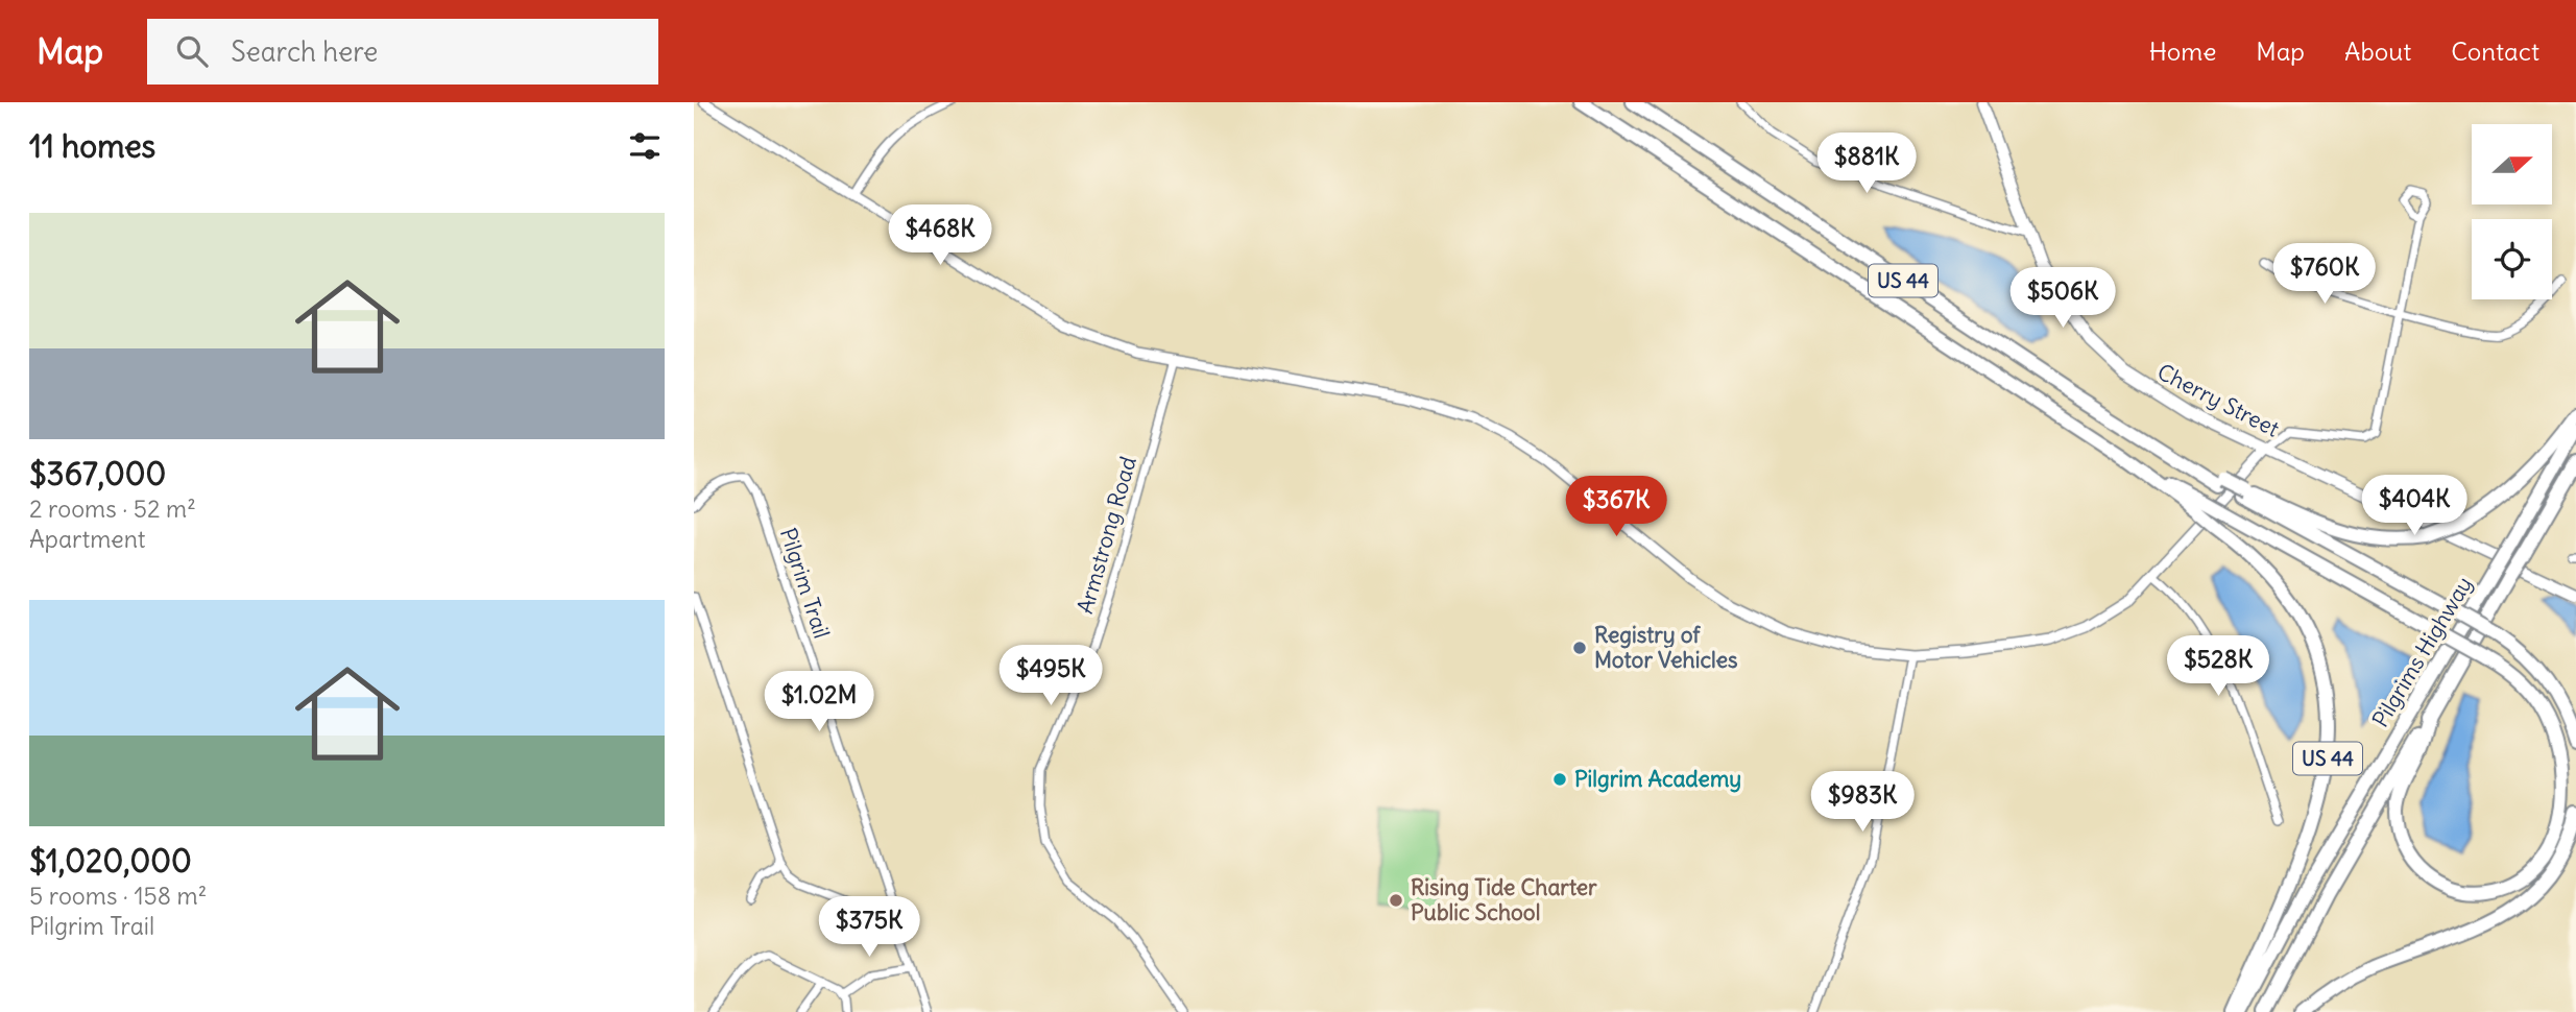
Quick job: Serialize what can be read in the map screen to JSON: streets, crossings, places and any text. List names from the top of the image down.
{
  "streets": {
    "highway": ["US 44", "Pilgrims Highway"],
    "main road": ["Cherry Street"],
    "street": ["Armstrong Road", "Pilgrim Trail"]
  },
  "places": ["Registry of Motor Vehicles", "Pilgrim Academy", "Rising Tide Charter Public School"],
  "north": "right",
  "page": {
    "header": "Map",
    "search": "Search here",
    "nav": [
      "Home",
      "Map",
      "About",
      "Contact"
    ],
    "heading": "11 homes",
    "price": [
      "$881K",
      "$468K",
      "$760K",
      "$506K",
      "$404K",
      "$367K",
      "$528K",
      "$495K",
      "$1.02M",
      "$983K",
      "$375K"
    ],
    "list": [
      {
        "name": "$367,000",
        "note": "2 rooms · 52 m² · Apartment"
      },
      {
        "name": "$1,020,000",
        "note": "5 rooms · 158 m² · Pilgrim Trail"
      }
    ]
  }
}
